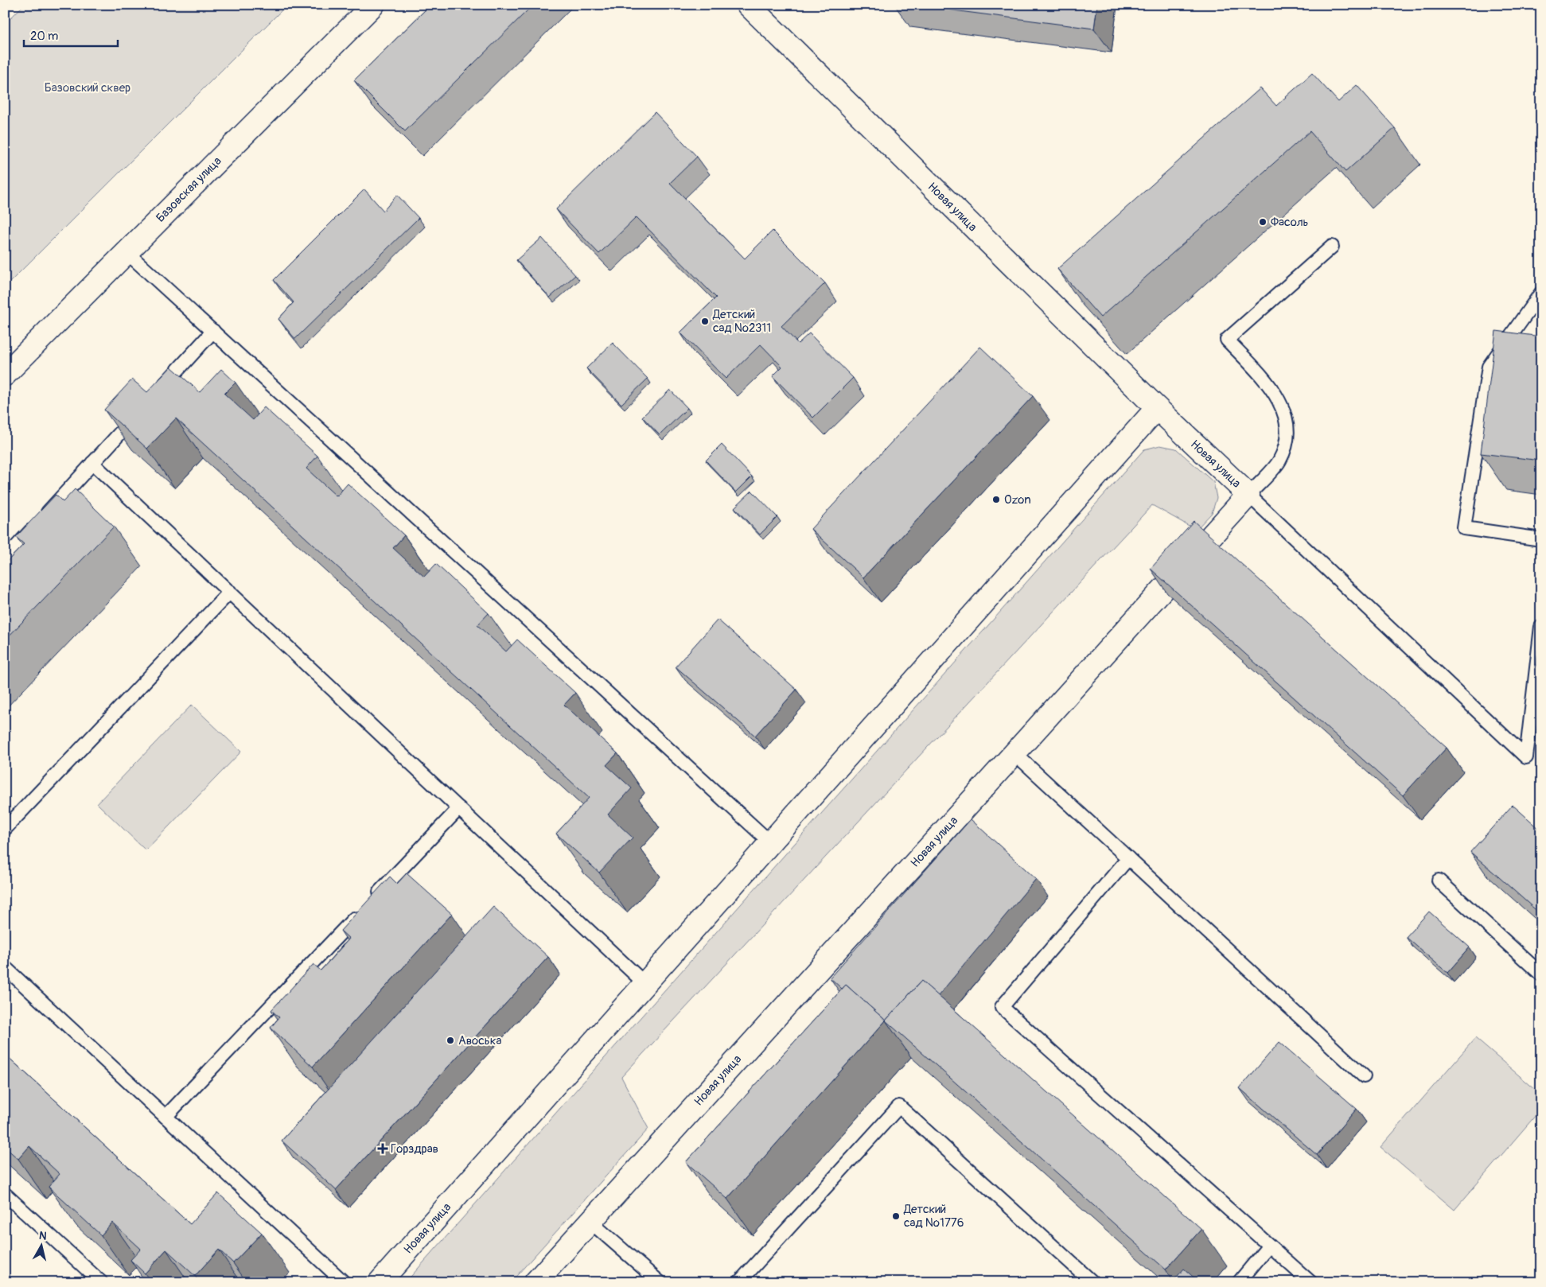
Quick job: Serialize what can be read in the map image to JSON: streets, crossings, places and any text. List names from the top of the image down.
{
  "streets": {
    "street": ["Базовская улица", "Новая улица"]
  },
  "parks": ["Базовский сквер"],
  "places": {
    "other": [
      "Фасоль",
      "Детский сад №2311",
      "Ozon",
      "Авоська",
      "Детский сад №1776"
    ],
    "health": ["Горздрав"]
  },
  "scale_bar": "20 m",
  "north": "top"
}
